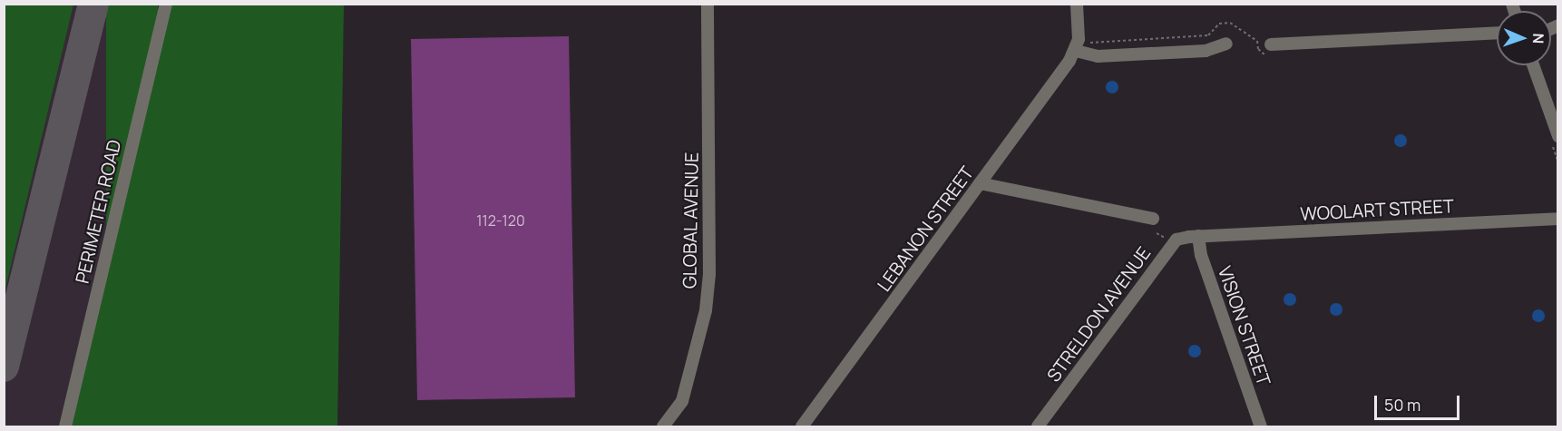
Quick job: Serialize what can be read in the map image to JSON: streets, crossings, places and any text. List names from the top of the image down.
{
  "streets": {
    "street": [
      "WOOLART STREET",
      "PERIMETER ROAD",
      "GLOBAL AVENUE",
      "LEBANON STREET",
      "STRELDON AVENUE",
      "VISION STREET"
    ]
  },
  "crossings": [
    ["WOOLART STREET", "STRELDON AVENUE"],
    ["WOOLART STREET", "VISION STREET"],
    ["STRELDON AVENUE", "VISION STREET"]
  ],
  "house_numbers": ["112-120"],
  "scale_bar": "50 m",
  "north": "right"
}
